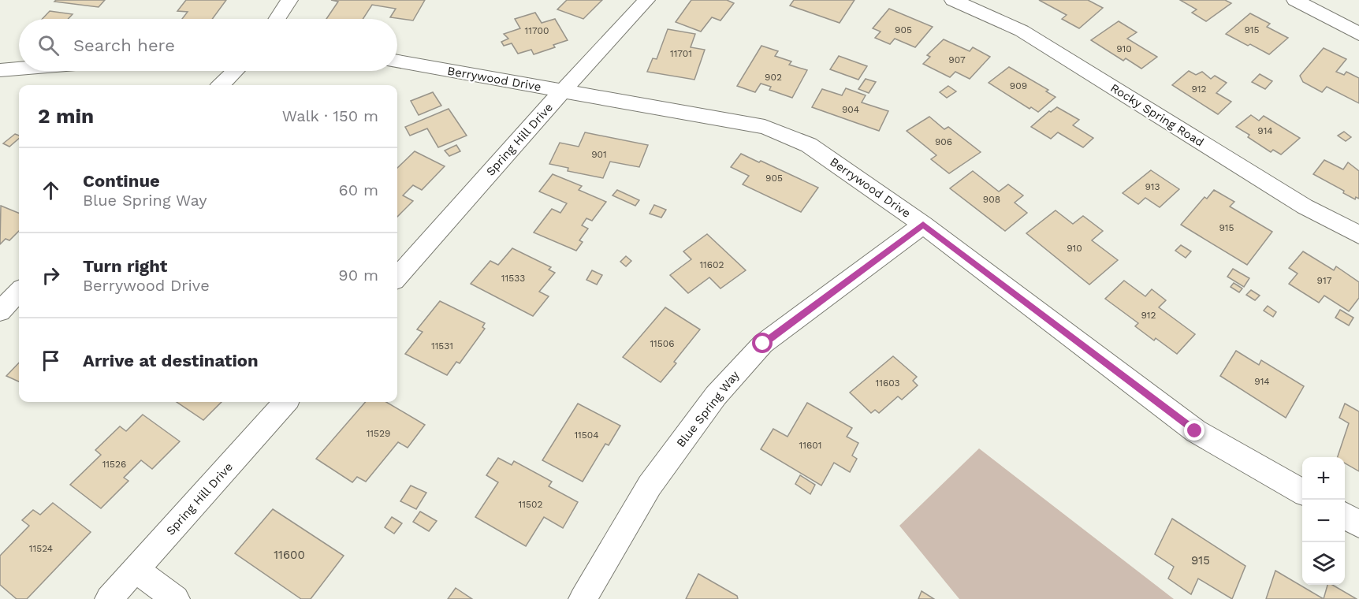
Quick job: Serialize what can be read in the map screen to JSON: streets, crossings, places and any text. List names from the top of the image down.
{
  "streets": {
    "street": [
      "Berrywood Drive",
      "Rocky Spring Road",
      "Spring Hill Drive",
      "Blue Spring Way"
    ]
  },
  "crossings": [
    ["Berrywood Drive", "Spring Hill Drive"],
    ["Berrywood Drive", "Blue Spring Way"]
  ],
  "house_numbers": [
    "905",
    "915",
    "11700",
    "910",
    "11701",
    "907",
    "902",
    "909",
    "912",
    "904",
    "914",
    "906",
    "901",
    "905",
    "913",
    "908",
    "915",
    "910",
    "11602",
    "11533",
    "917",
    "912",
    "11506",
    "11531",
    "914",
    "11603",
    "11529",
    "11504",
    "11601",
    "11526",
    "11502",
    "11524",
    "11600",
    "915"
  ],
  "page": {
    "search": "Search here",
    "heading": ["2 min", "Walk · 150 m"],
    "list": [
      ["Continue", "Blue Spring Way", "60 m"],
      ["Turn right", "Berrywood Drive", "90 m"],
      "Arrive at destination"
    ],
    "map_buttons": ["+", "−"]
  }
}
